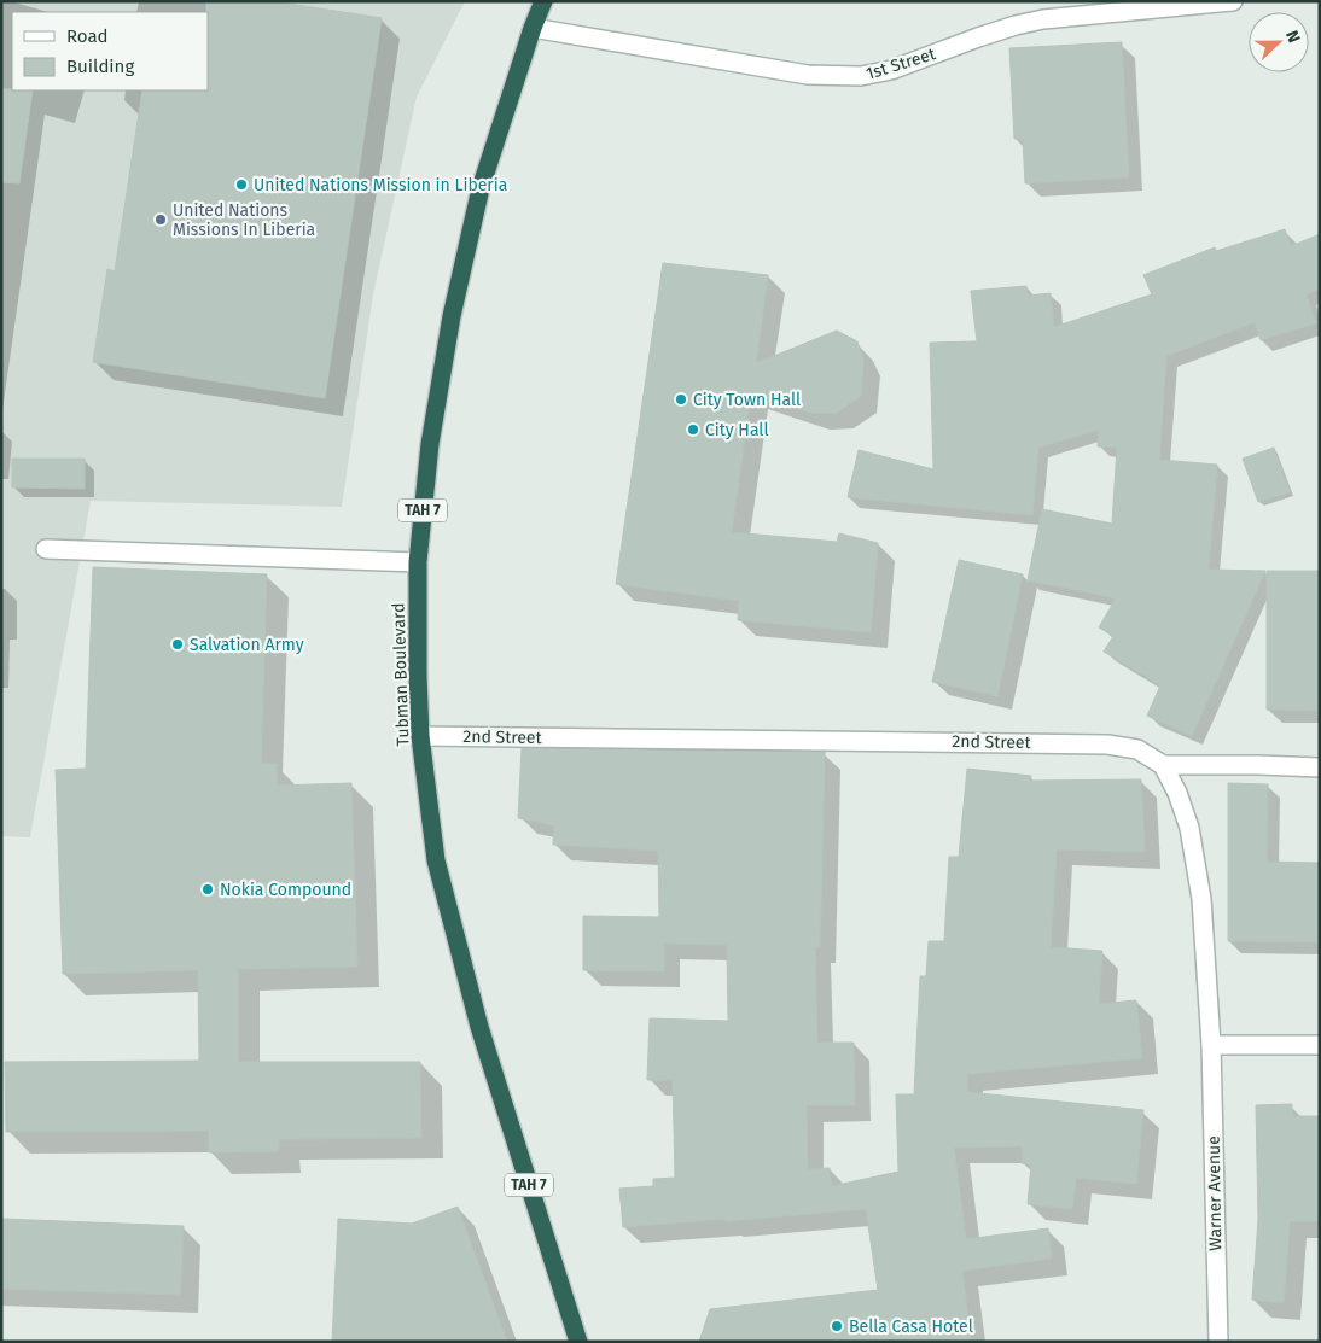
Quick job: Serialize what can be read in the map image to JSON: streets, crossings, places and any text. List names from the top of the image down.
{
  "streets": {
    "highway": ["TAH 7", "Tubman Boulevard"],
    "street": ["1st Street", "2nd Street", "Warner Avenue"]
  },
  "crossings": [
    ["1st Street", "Tubman Boulevard"],
    ["Tubman Boulevard", "2nd Street"]
  ],
  "places": [
    "United Nations Mission in Liberia",
    "United Nations Missions In Liberia",
    "City Town Hall",
    "City Hall",
    "Salvation Army",
    "Nokia Compound",
    "Bella Casa Hotel"
  ],
  "legend": ["Road", "Building"],
  "north": "right"
}
